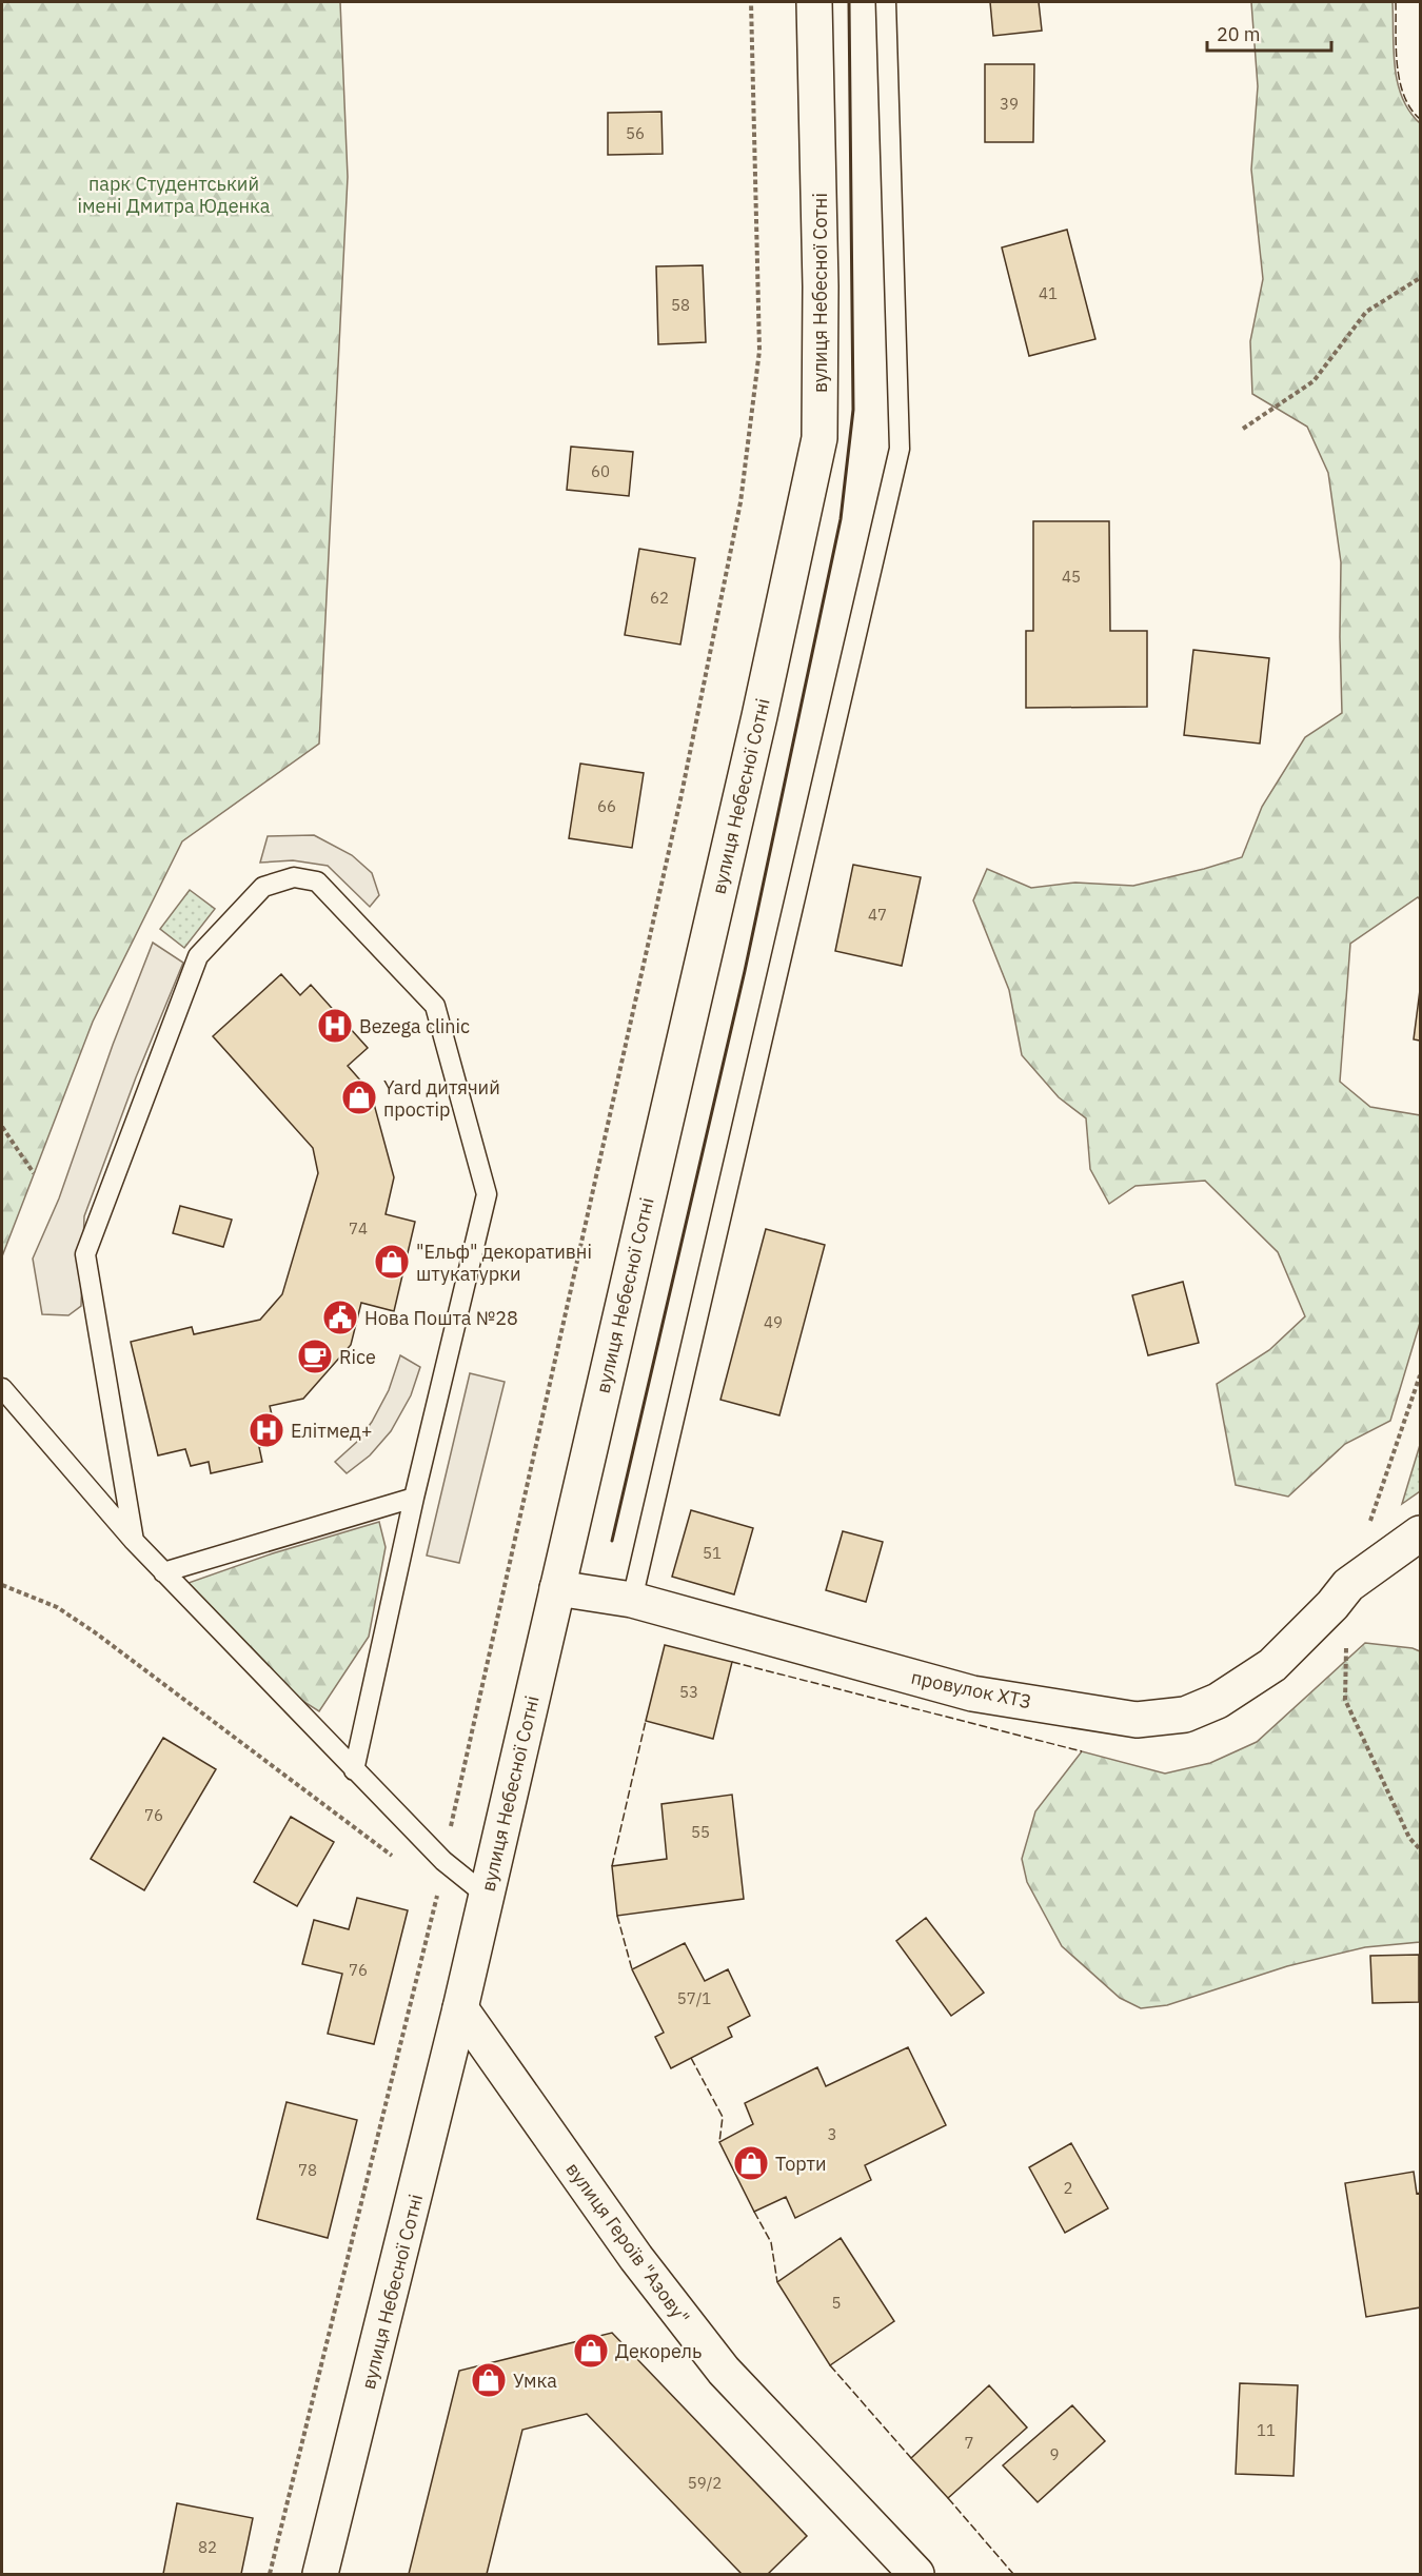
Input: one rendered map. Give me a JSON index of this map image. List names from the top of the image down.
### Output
{
  "streets": {
    "main road": ["вулиця Небесної Сотні", "провулок ХТЗ", "вулиця Героїв \"Азову\""]
  },
  "crossings": [
    ["вулиця Небесної Сотні", "провулок ХТЗ"],
    ["вулиця Небесної Сотні", "вулиця Героїв \"Азову\""]
  ],
  "parks": ["парк Студентський імені Дмитра Юденка"],
  "places": {
    "hospital": ["Bezega clinic", "Елітмед+"],
    "shop": [
      "Yard дитячий простір",
      "\"Ельф\" декоративні штукатурки",
      "Торти",
      "Декорель",
      "Умка"
    ],
    "public building": ["Нова Пошта №28"],
    "cafe": ["Rice"]
  },
  "house_numbers": [
    "39",
    "56",
    "41",
    "58",
    "60",
    "45",
    "62",
    "66",
    "47",
    "74",
    "49",
    "51",
    "53",
    "76",
    "55",
    "76",
    "57/1",
    "3",
    "78",
    "2",
    "5",
    "11",
    "7",
    "9",
    "59/2",
    "82"
  ],
  "scale_bar": "20 m"
}
